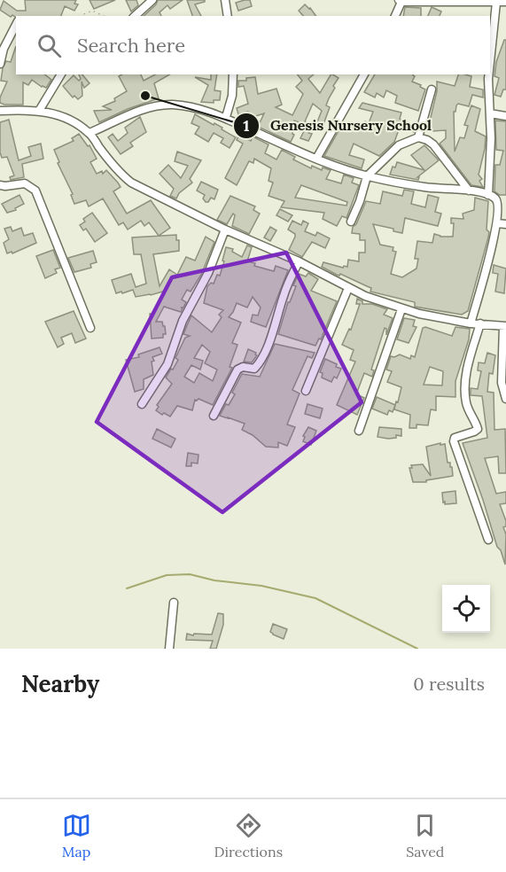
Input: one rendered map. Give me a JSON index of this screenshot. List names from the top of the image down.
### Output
{
  "places": ["Genesis Nursery School"],
  "page": {
    "search": "Search here",
    "heading": ["Nearby", "0 results"],
    "nav": ["Map", "Directions", "Saved"]
  }
}
